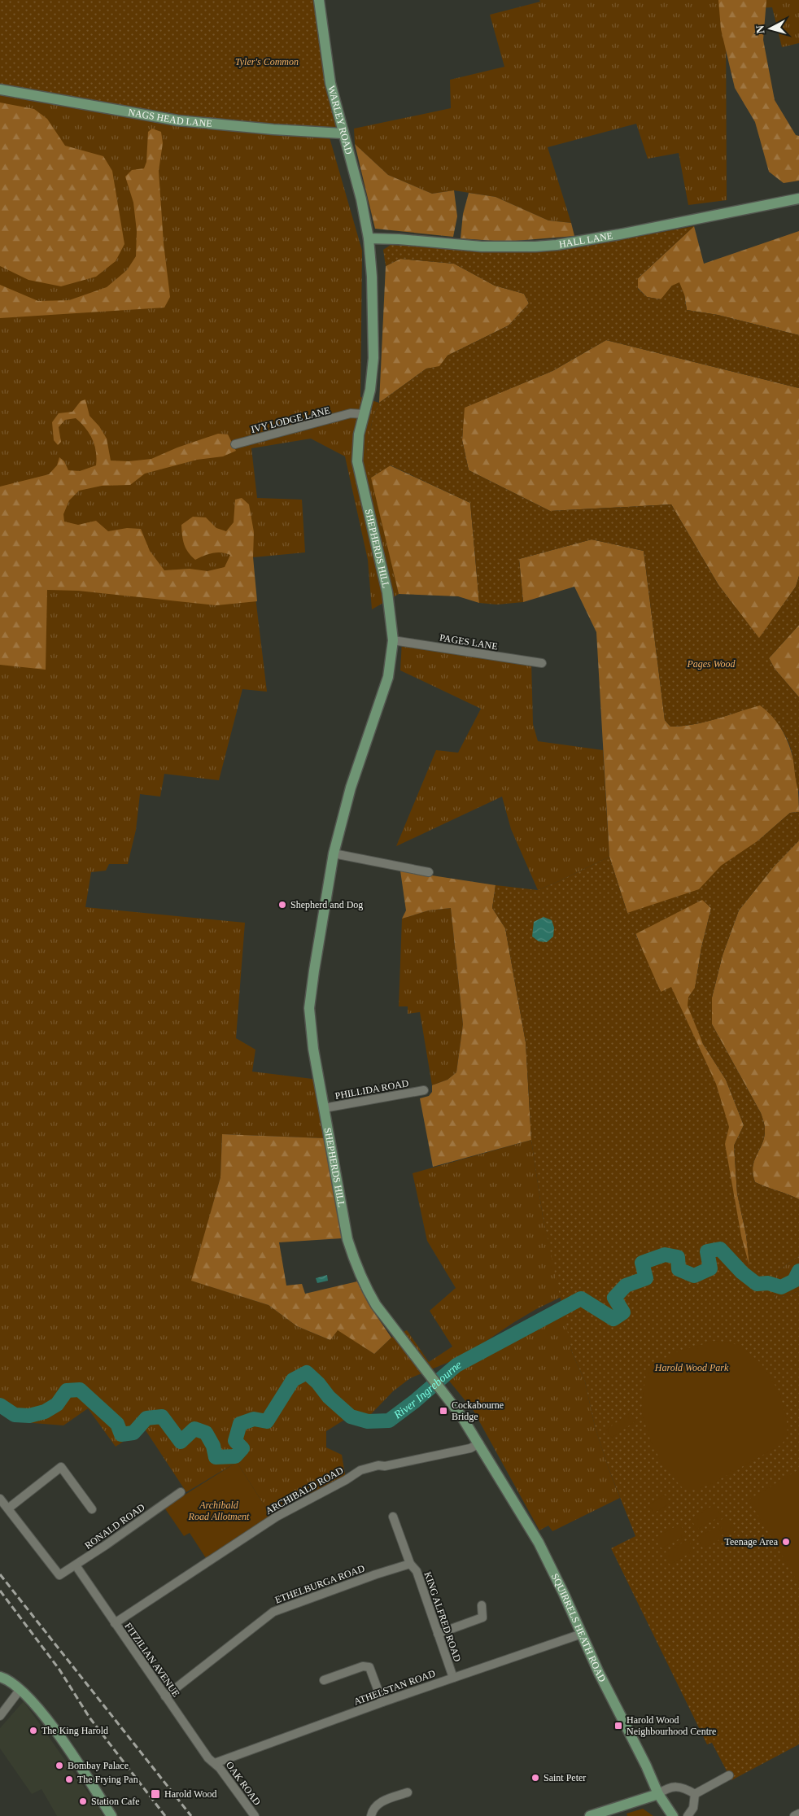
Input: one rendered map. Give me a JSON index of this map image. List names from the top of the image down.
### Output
{
  "streets": {
    "street": [
      "NAGS HEAD LANE",
      "WARLEY ROAD",
      "HALL LANE",
      "IVY LODGE LANE",
      "SHEPHERDS HILL",
      "PAGES LANE",
      "PHILLIDA ROAD",
      "ARCHIBALD ROAD",
      "RONALD ROAD",
      "ETHELBURGA ROAD",
      "KING ALFRED ROAD",
      "SQUIRRELS HEATH ROAD",
      "FITZILIAN AVENUE",
      "ATHELSTAN ROAD",
      "OAK ROAD"
    ]
  },
  "crossings": [
    ["NAGS HEAD LANE", "WARLEY ROAD"],
    ["WARLEY ROAD", "HALL LANE"],
    ["WARLEY ROAD", "SHEPHERDS HILL"],
    ["HALL LANE", "SHEPHERDS HILL"],
    ["IVY LODGE LANE", "SHEPHERDS HILL"],
    ["SHEPHERDS HILL", "PAGES LANE"],
    ["SHEPHERDS HILL", "PHILLIDA ROAD"],
    ["SHEPHERDS HILL", "ARCHIBALD ROAD"],
    ["SHEPHERDS HILL", "SQUIRRELS HEATH ROAD"],
    ["ARCHIBALD ROAD", "SQUIRRELS HEATH ROAD"],
    ["ARCHIBALD ROAD", "FITZILIAN AVENUE"],
    ["RONALD ROAD", "FITZILIAN AVENUE"],
    ["ETHELBURGA ROAD", "KING ALFRED ROAD"],
    ["ETHELBURGA ROAD", "FITZILIAN AVENUE"],
    ["KING ALFRED ROAD", "ATHELSTAN ROAD"],
    ["SQUIRRELS HEATH ROAD", "ATHELSTAN ROAD"],
    ["FITZILIAN AVENUE", "ATHELSTAN ROAD"],
    ["FITZILIAN AVENUE", "OAK ROAD"],
    ["ATHELSTAN ROAD", "OAK ROAD"]
  ],
  "water": ["River Ingrebourne"],
  "parks": [
    "Tyler's Common",
    "Pages Wood",
    "Harold Wood Park",
    "Archibald Road Allotment"
  ],
  "places": {
    "other": [
      "Shepherd and Dog",
      "Teenage Area",
      "The King Harold",
      "Bombay Palace",
      "Saint Peter",
      "The Frying Pan",
      "Station Cafe"
    ],
    "transit": ["Cockabourne Bridge", "Harold Wood Neighbourhood Centre", "Harold Wood"]
  },
  "north": "left"
}
